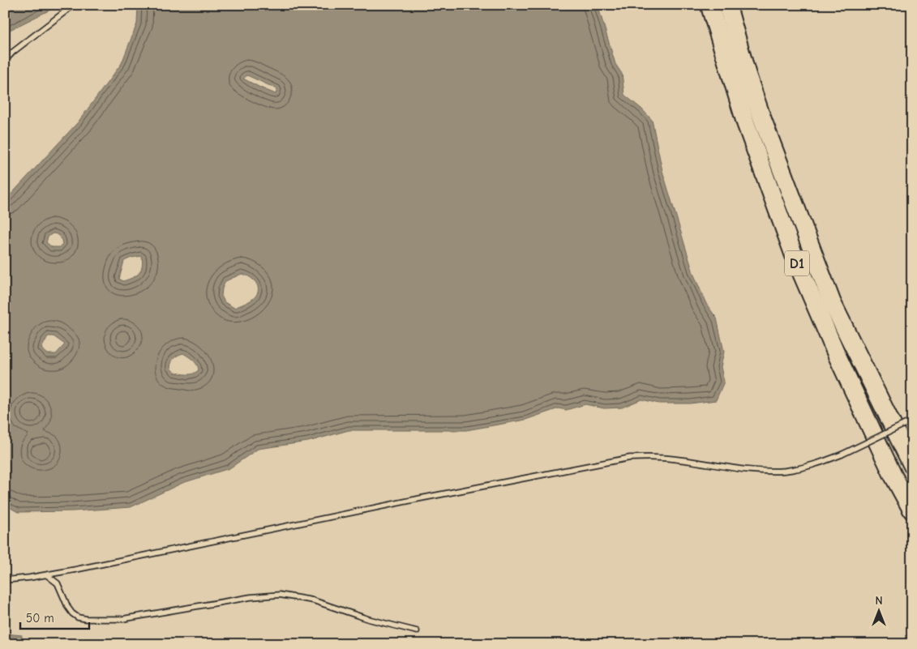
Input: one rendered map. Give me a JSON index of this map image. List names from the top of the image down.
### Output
{
  "streets": {
    "highway": ["D1"]
  },
  "scale_bar": "50 m",
  "north": "top"
}
